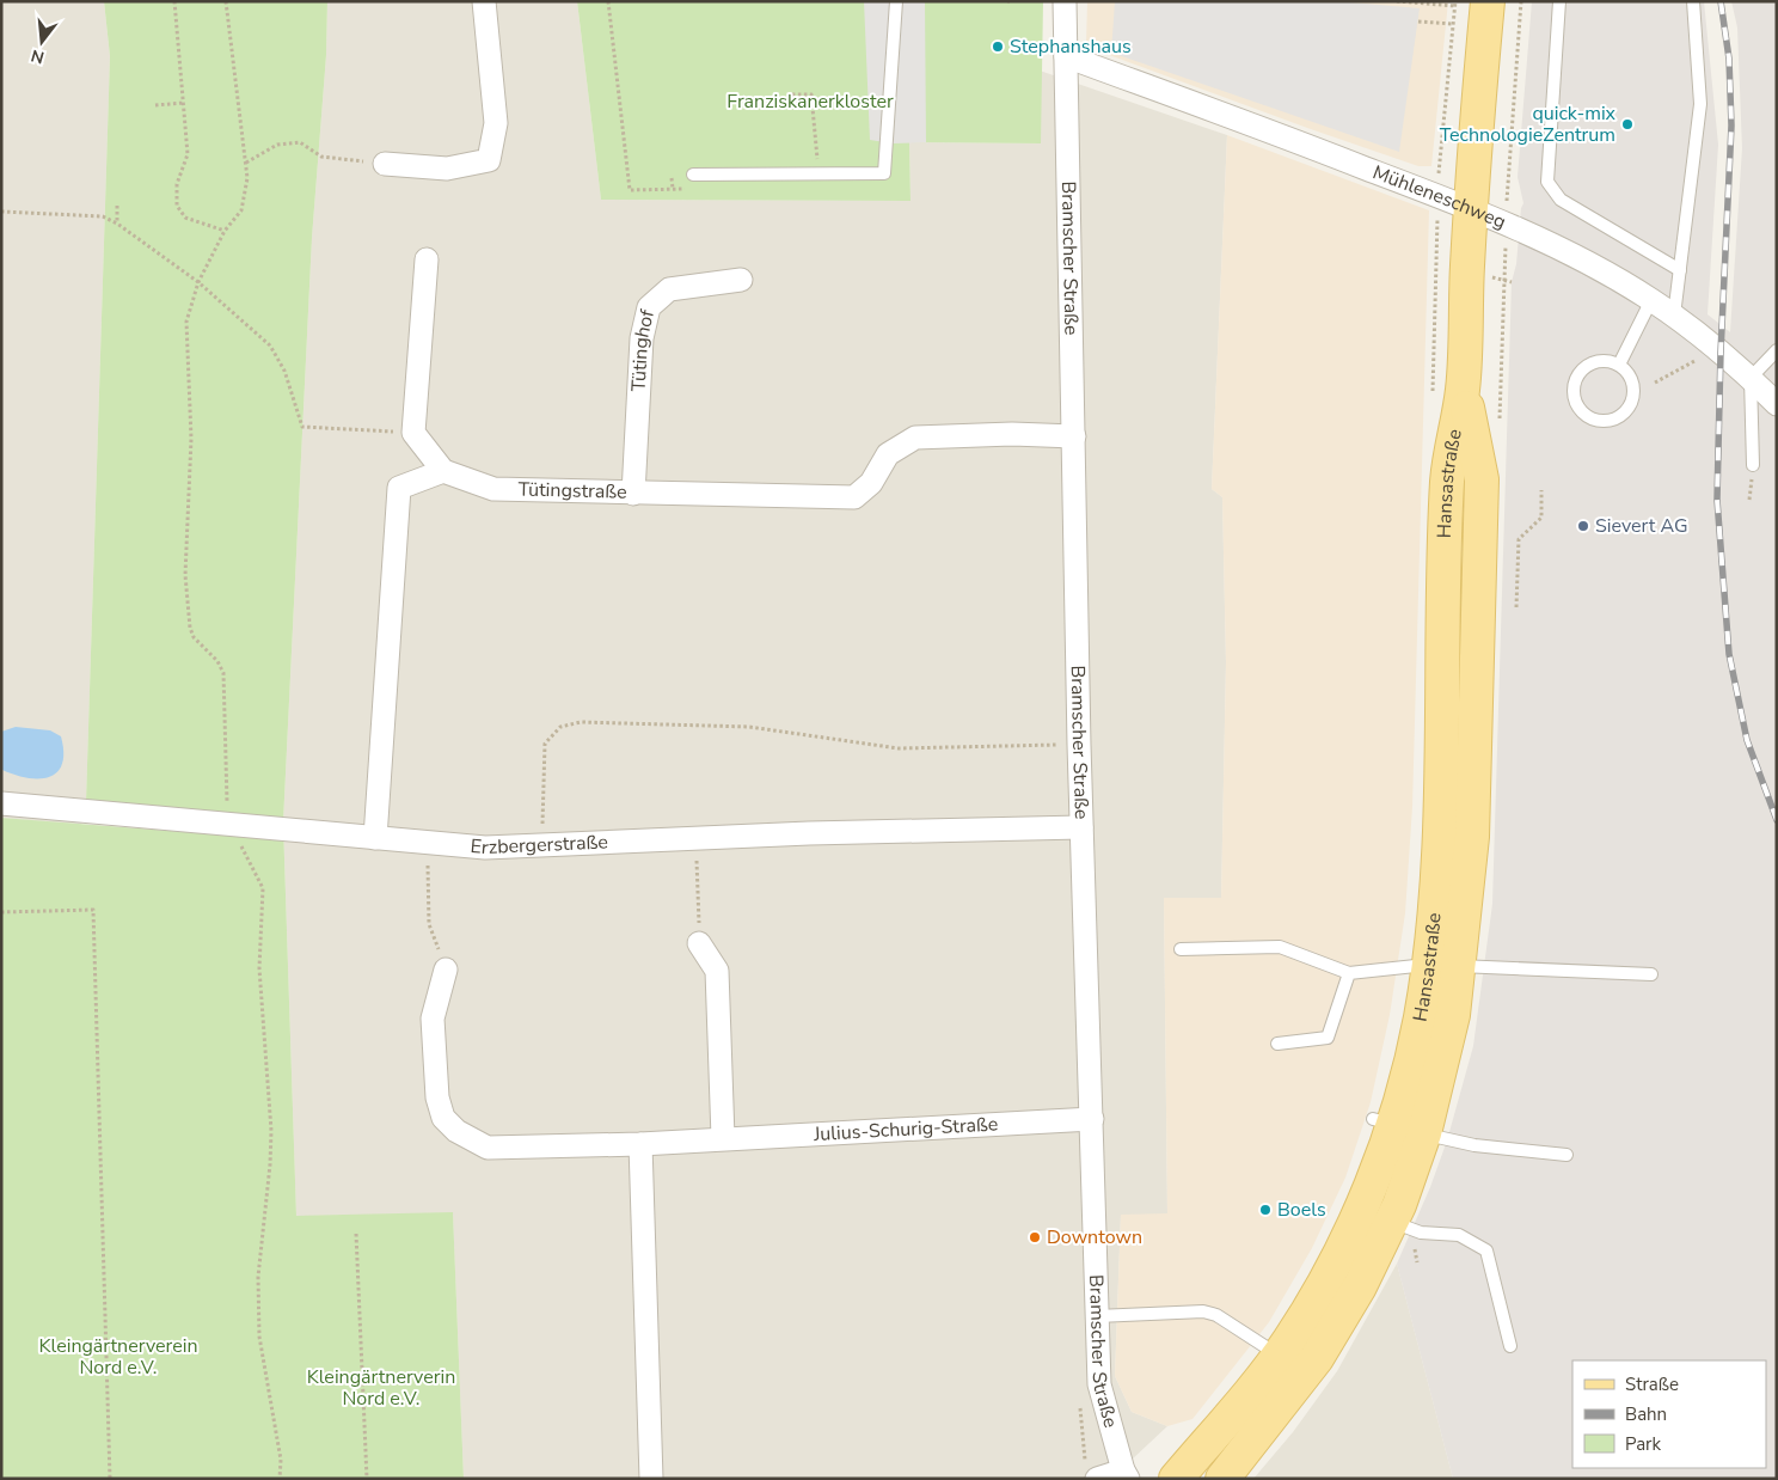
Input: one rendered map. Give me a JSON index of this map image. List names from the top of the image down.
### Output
{
  "streets": {
    "main road": ["Hansastraße"],
    "street": [
      "Mühleneschweg",
      "Bramscher Straße",
      "Tütinghof",
      "Tütingstraße",
      "Erzbergerstraße",
      "Julius-Schurig-Straße"
    ]
  },
  "crossings": [
    ["Mühleneschweg", "Bramscher Straße"],
    ["Mühleneschweg", "Hansastraße"],
    ["Bramscher Straße", "Tütingstraße"],
    ["Bramscher Straße", "Erzbergerstraße"],
    ["Bramscher Straße", "Julius-Schurig-Straße"],
    ["Tütinghof", "Tütingstraße"]
  ],
  "parks": ["Franziskanerkloster", "Kleingärtnerverein Nord e.V.", "Kleingärtnerverin Nord e.V."],
  "places": [
    "Stephanshaus",
    "quick-mix TechnologieZentrum",
    "Sievert AG",
    "Boels",
    "Downtown"
  ],
  "legend": ["Straße", "Bahn", "Park"],
  "north": "bottom"
}
